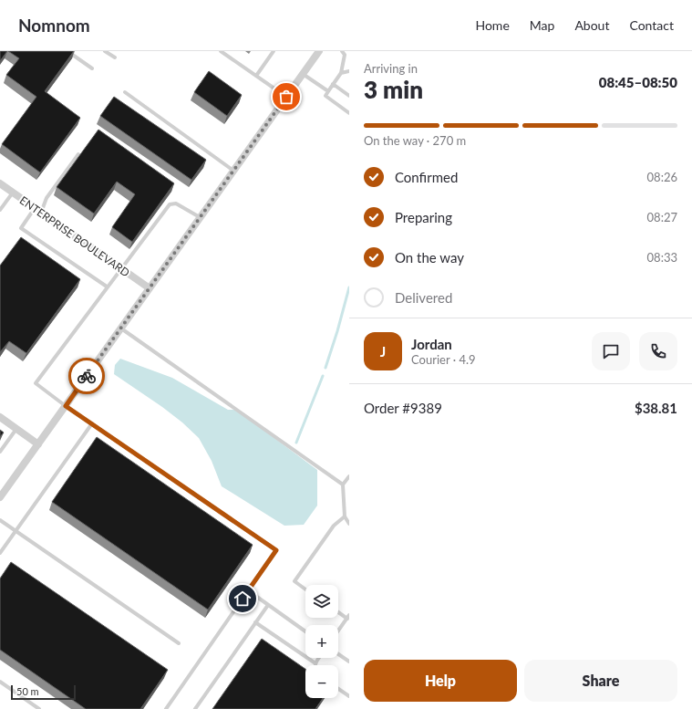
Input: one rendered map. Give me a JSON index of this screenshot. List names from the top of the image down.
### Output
{
  "streets": {
    "street": ["ENTERPRISE BOULEVARD"]
  },
  "scale_bar": "50 m",
  "page": {
    "header": "Nomnom",
    "nav": [
      "Home",
      "Map",
      "About",
      "Contact"
    ],
    "heading": ["3 min", "Arriving in", "08:45–08:50"],
    "panel": [
      "Jordan",
      "Courier · 4.9",
      "Order #9389",
      "$38.81"
    ],
    "bar": "On the way · 270 m",
    "list": [
      ["Confirmed", "08:26"],
      ["Preparing", "08:27"],
      ["On the way", "08:33"],
      "Delivered"
    ],
    "round": "J",
    "map_buttons": ["+", "−"],
    "buttons": ["Help", "Share"],
    "scale": "50 m"
  }
}
